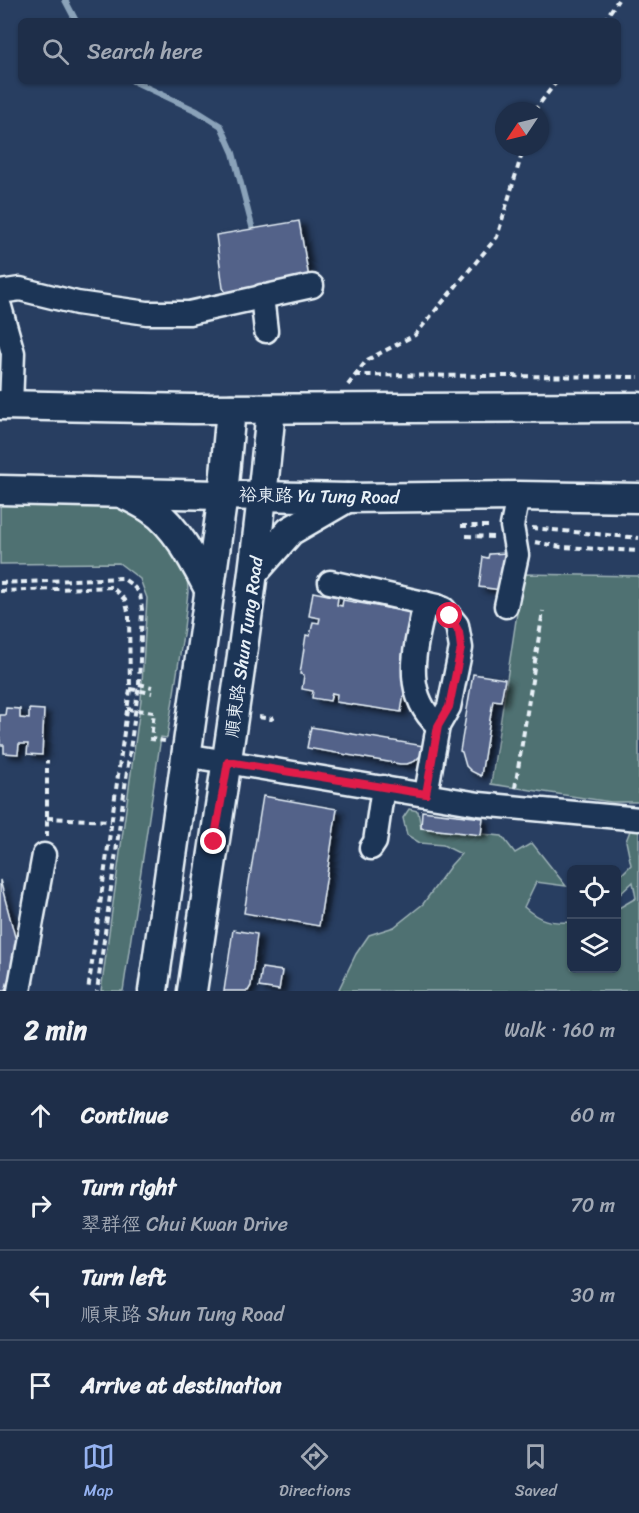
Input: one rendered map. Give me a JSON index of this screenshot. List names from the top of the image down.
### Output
{
  "streets": {
    "main road": ["裕東路 Yu Tung Road", "順東路 Shun Tung Road"]
  },
  "crossings": [
    ["裕東路 Yu Tung Road", "順東路 Shun Tung Road"]
  ],
  "north": "bottom left",
  "page": {
    "search": "Search here",
    "heading": ["2 min", "Walk · 160 m"],
    "list": [
      ["Continue", "60 m"],
      ["Turn right", "翠群徑 Chui Kwan Drive", "70 m"],
      ["Turn left", "順東路 Shun Tung Road", "30 m"],
      "Arrive at destination"
    ],
    "nav": ["Map", "Directions", "Saved"]
  }
}
